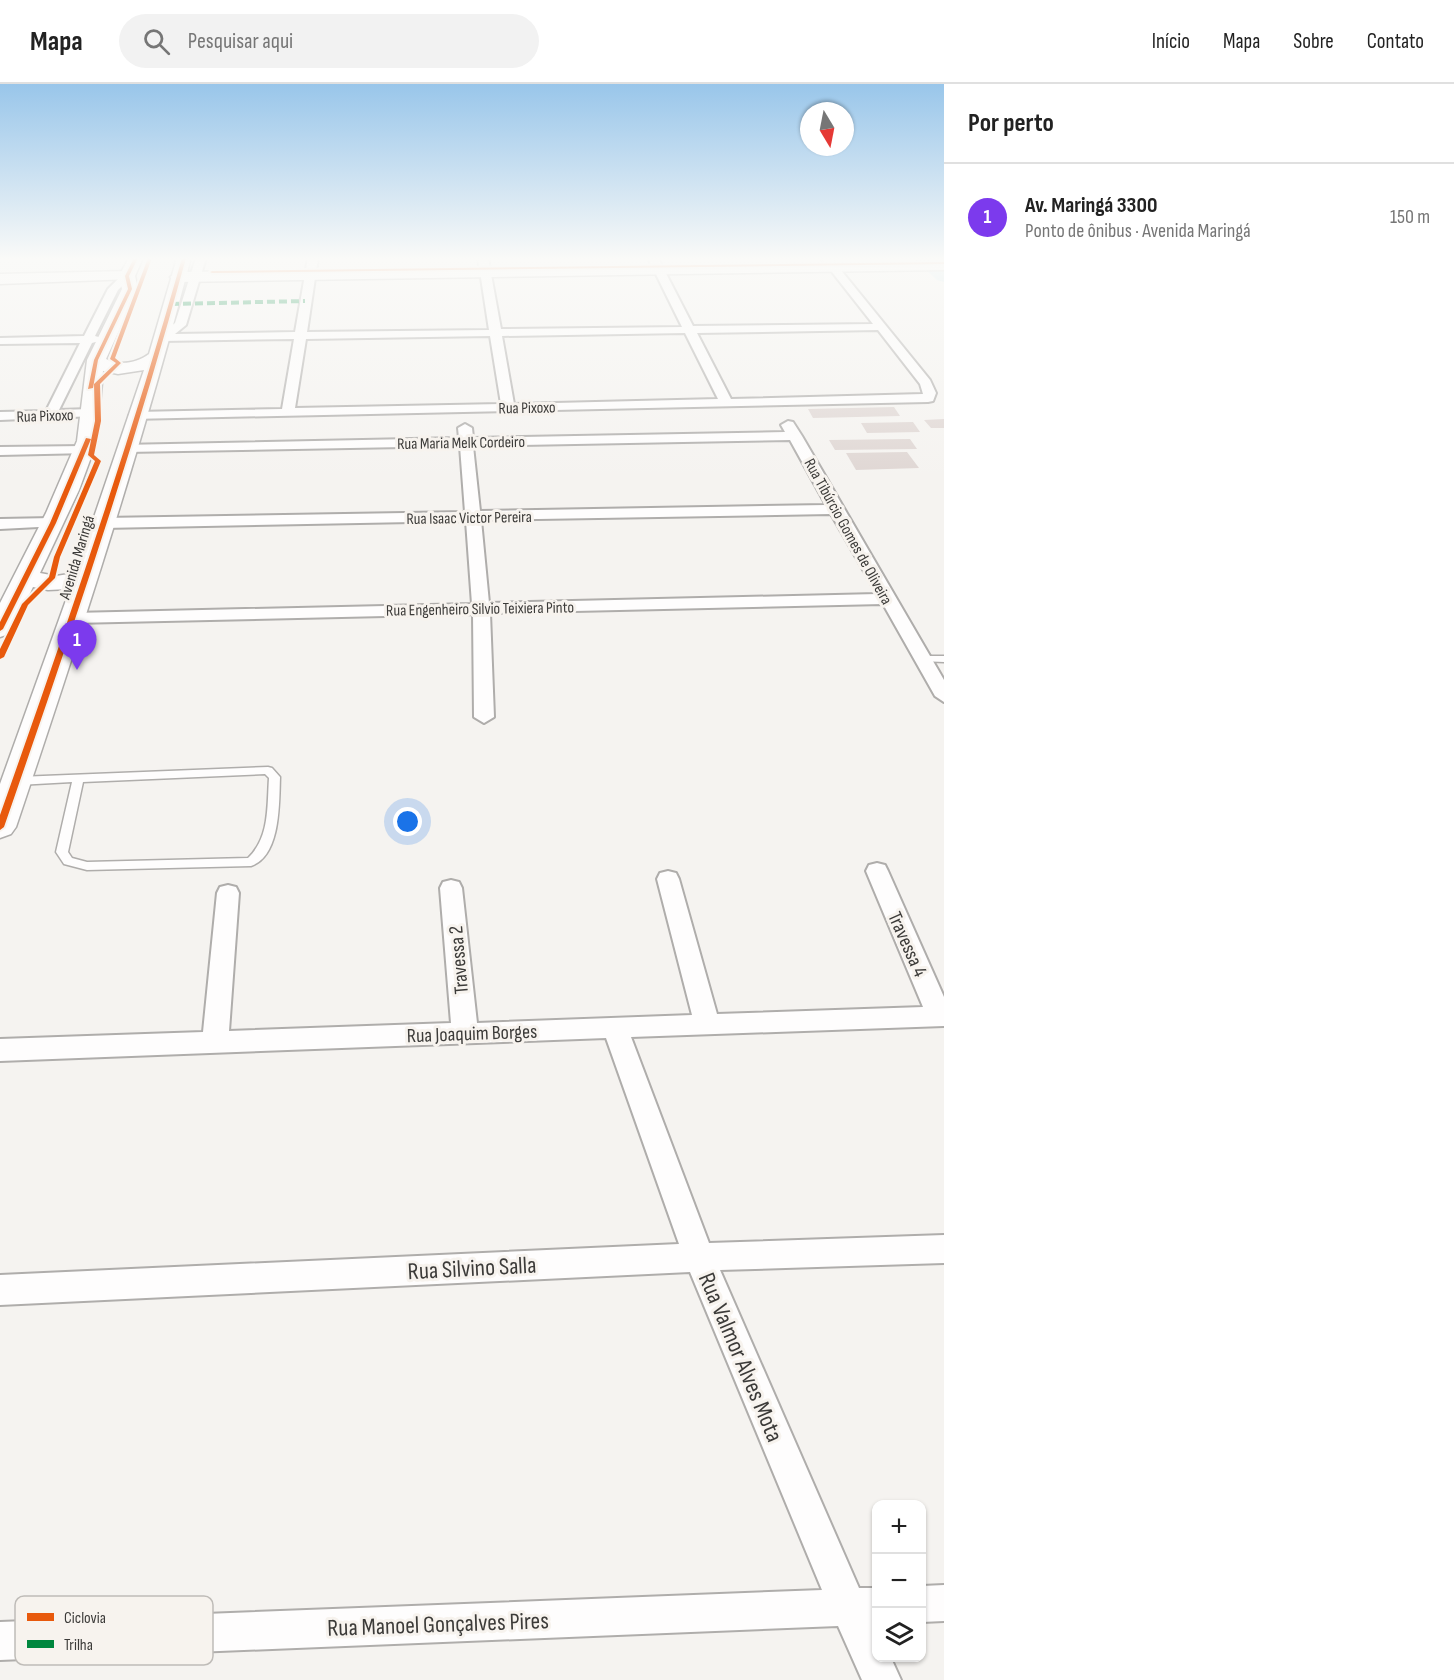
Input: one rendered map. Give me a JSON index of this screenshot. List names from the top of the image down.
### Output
{
  "streets": {
    "main road": ["Avenida Maringá"],
    "street": [
      "Rua Pixoxo",
      "Rua Maria Melk Cordeiro",
      "Rua Isaac Victor Pereira",
      "Rua Tibúrcio Gomes de Oliveira",
      "Rua Engenheiro Silvio Teixiera Pinto",
      "Travessa 4",
      "Travessa 2",
      "Rua Joaquim Borges",
      "Rua Silvino Salla",
      "Rua Valmor Alves Mota",
      "Rua Manoel Gonçalves Pires"
    ]
  },
  "crossings": [
    ["Rua Pixoxo", "Rua Tibúrcio Gomes de Oliveira"],
    ["Rua Pixoxo", "Avenida Maringá"],
    ["Rua Maria Melk Cordeiro", "Rua Tibúrcio Gomes de Oliveira"],
    ["Rua Maria Melk Cordeiro", "Avenida Maringá"],
    ["Rua Isaac Victor Pereira", "Rua Tibúrcio Gomes de Oliveira"],
    ["Rua Isaac Victor Pereira", "Avenida Maringá"],
    ["Rua Tibúrcio Gomes de Oliveira", "Rua Engenheiro Silvio Teixiera Pinto"],
    ["Avenida Maringá", "Rua Engenheiro Silvio Teixiera Pinto"],
    ["Travessa 4", "Rua Joaquim Borges"],
    ["Travessa 2", "Rua Joaquim Borges"],
    ["Rua Joaquim Borges", "Rua Valmor Alves Mota"],
    ["Rua Silvino Salla", "Rua Valmor Alves Mota"],
    ["Rua Valmor Alves Mota", "Rua Manoel Gonçalves Pires"]
  ],
  "legend": ["Ciclovia", "Trilha"],
  "north": "bottom",
  "page": {
    "header": "Mapa",
    "search": "Pesquisar aqui",
    "nav": [
      "Início",
      "Mapa",
      "Sobre",
      "Contato"
    ],
    "heading": "Por perto",
    "list": [
      {
        "mark": "1",
        "name": "Av. Maringá 3300",
        "note": "Ponto de ônibus · Avenida Maringá",
        "value": "150 m"
      }
    ],
    "pins": "1",
    "map_buttons": ["+", "−"]
  }
}
